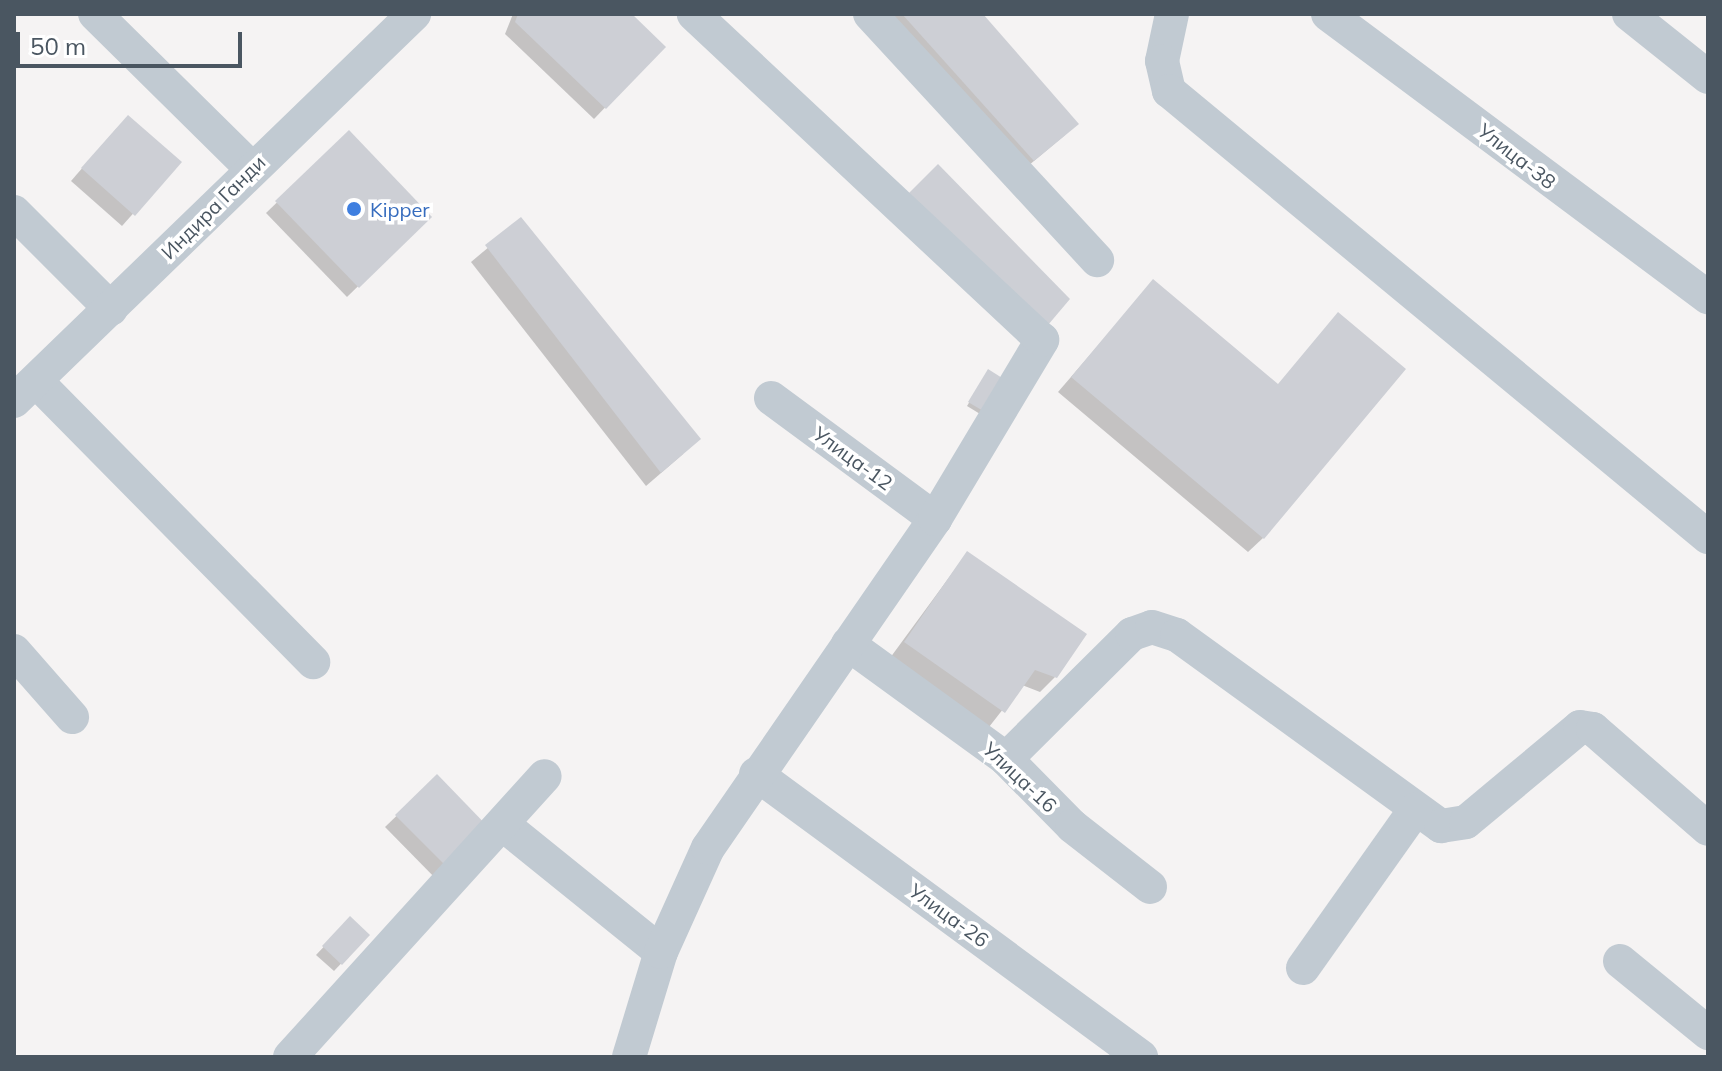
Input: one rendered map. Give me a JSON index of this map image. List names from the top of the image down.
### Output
{
  "streets": {
    "street": [
      "Улица-38",
      "Индира Ганди",
      "Улица-12",
      "Улица-16",
      "Улица-26"
    ]
  },
  "places": ["Kipper"],
  "scale_bar": "50 m"
}
